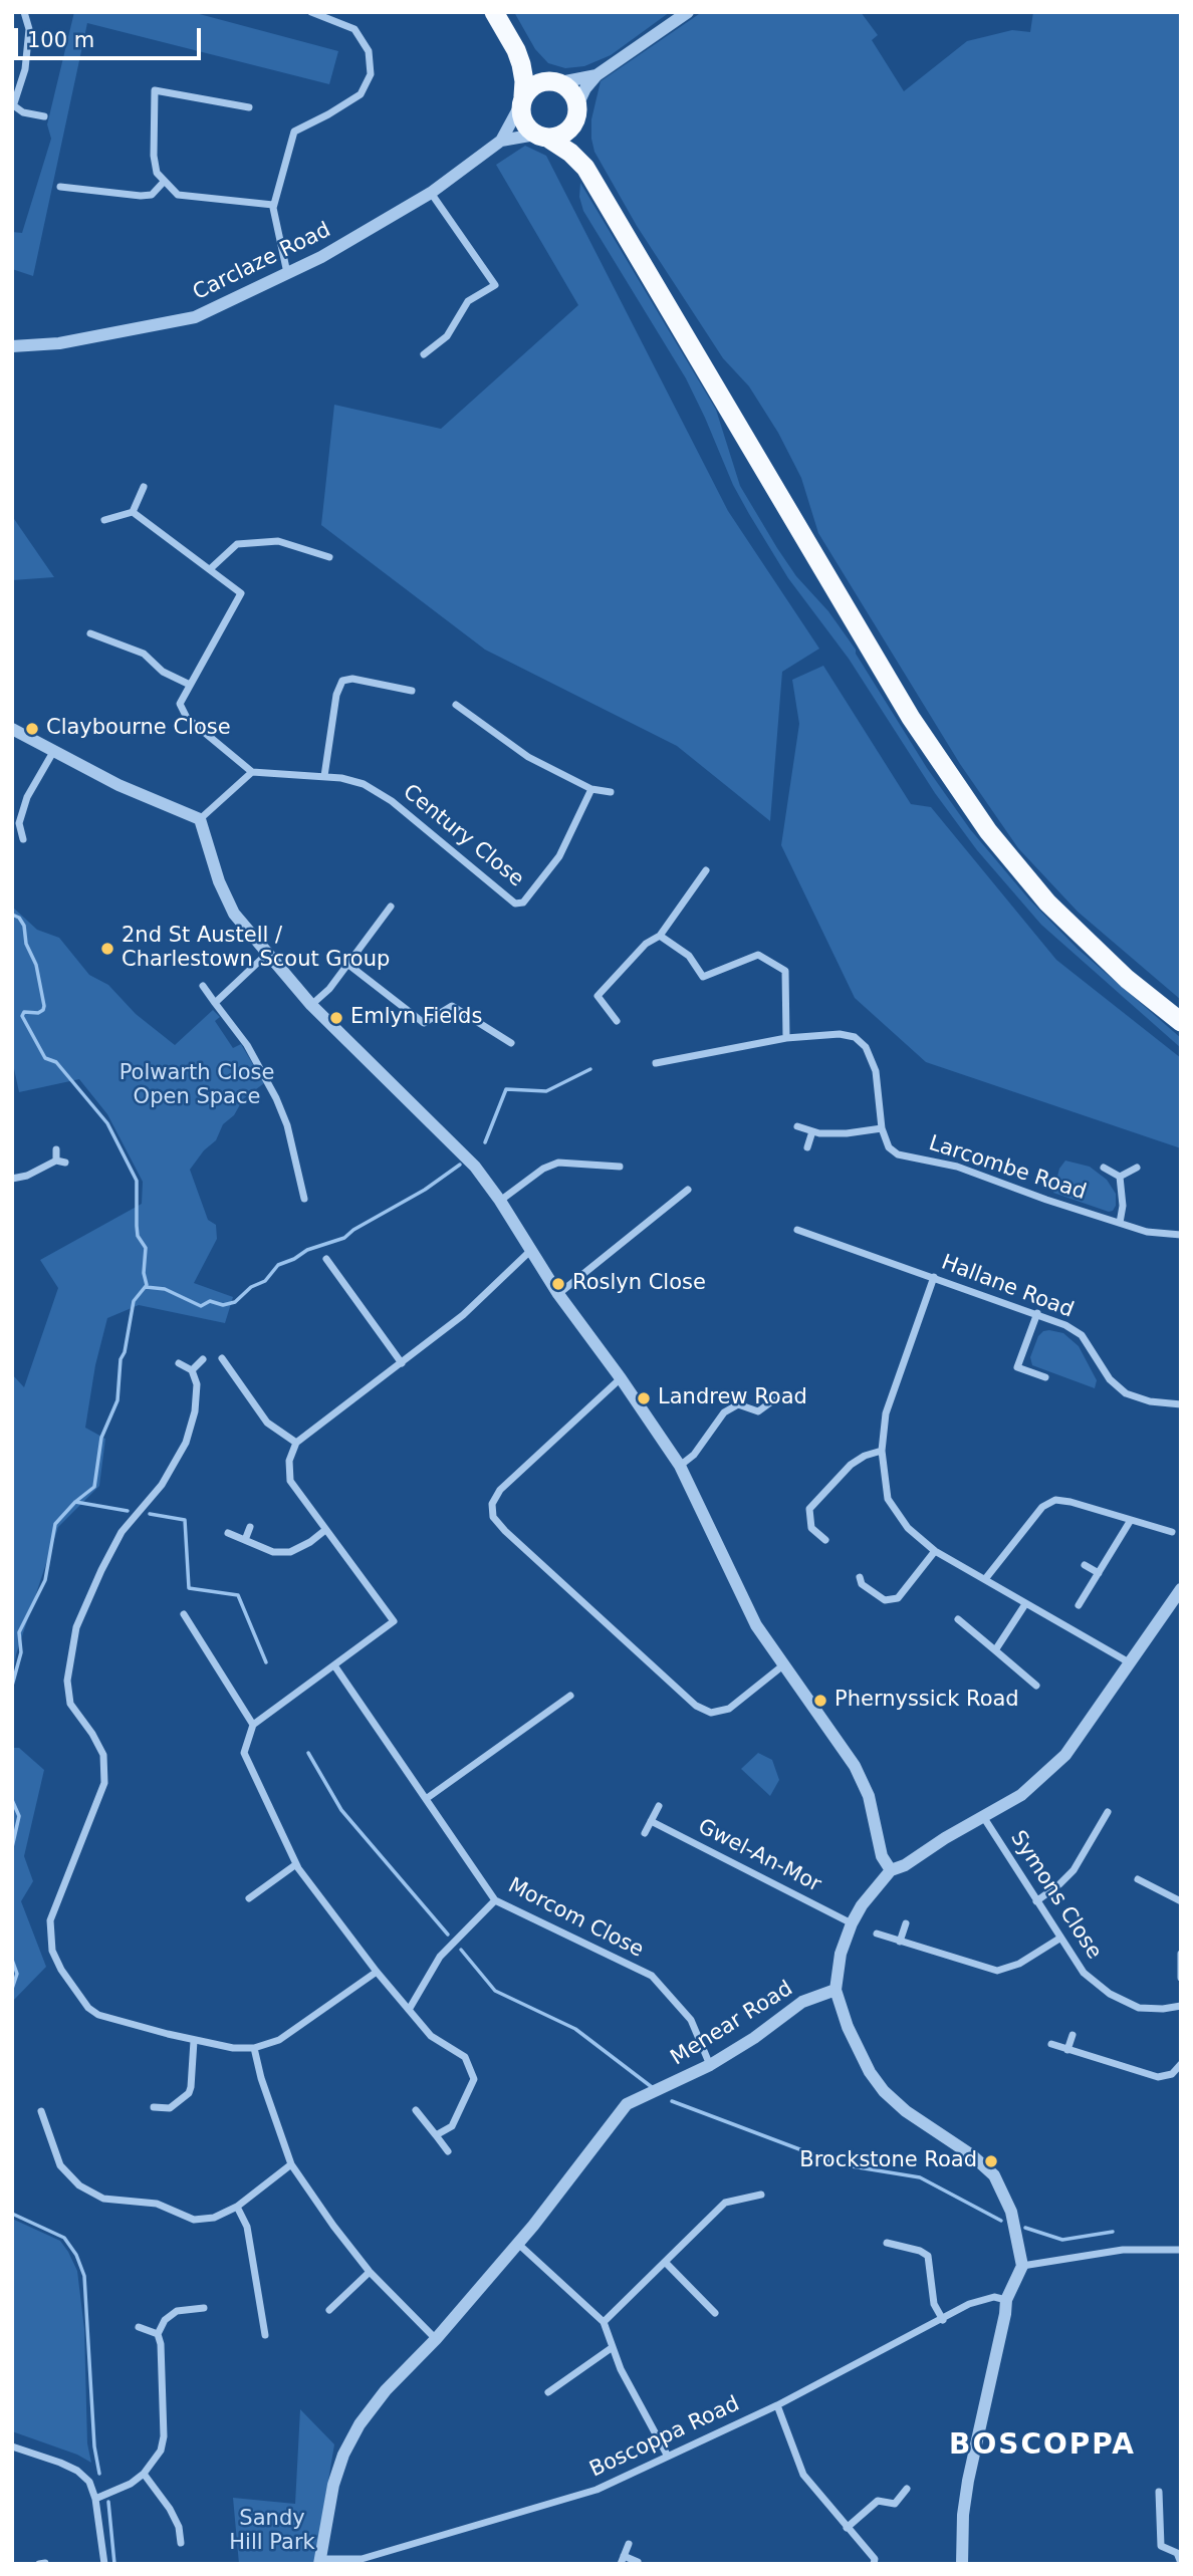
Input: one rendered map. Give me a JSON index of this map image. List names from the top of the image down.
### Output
{
  "streets": {
    "street": [
      "Carclaze Road",
      "Century Close",
      "Larcombe Road",
      "Hallane Road",
      "Gwel-An-Mor",
      "Symons Close",
      "Morcom Close",
      "Menear Road",
      "Boscoppa Road"
    ]
  },
  "crossings": [
    ["Morcom Close", "Menear Road"],
    ["Menear Road", "Boscoppa Road"]
  ],
  "districts": ["BOSCOPPA"],
  "parks": ["Polwarth Close Open Space", "Sandy Hill Park"],
  "places": [
    "Claybourne Close",
    "2nd St Austell / Charlestown Scout Group",
    "Emlyn Fields",
    "Roslyn Close",
    "Landrew Road",
    "Phernyssick Road",
    "Brockstone Road"
  ],
  "scale_bar": "100 m"
}
